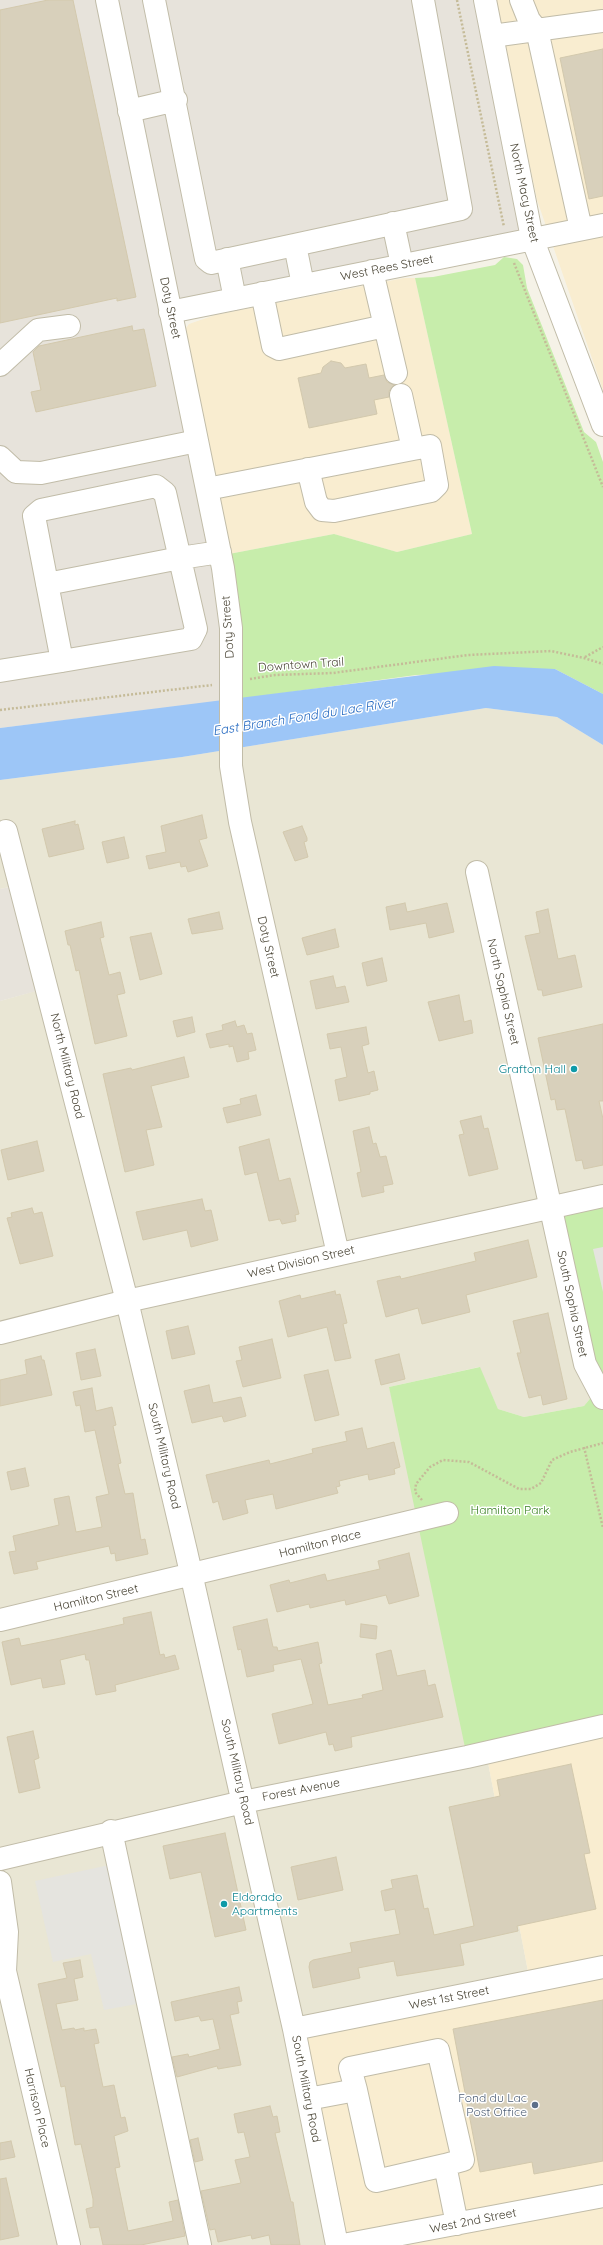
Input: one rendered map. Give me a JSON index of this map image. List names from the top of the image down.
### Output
{
  "streets": {
    "street": [
      "North Macy Street",
      "West Rees Street",
      "Doty Street",
      "North Sophia Street",
      "North Military Road",
      "West Division Street",
      "South Sophia Street",
      "South Military Road",
      "Hamilton Place",
      "Hamilton Street",
      "Forest Avenue",
      "West 1st Street",
      "Harrison Place",
      "West 2nd Street"
    ],
    "path": ["Downtown Trail"]
  },
  "crossings": [
    ["North Macy Street", "West Rees Street"],
    ["West Rees Street", "Doty Street"],
    ["Doty Street", "Downtown Trail"],
    ["Doty Street", "West Division Street"],
    ["North Sophia Street", "West Division Street"],
    ["North Sophia Street", "South Sophia Street"],
    ["North Military Road", "West Division Street"],
    ["North Military Road", "South Military Road"],
    ["West Division Street", "South Sophia Street"],
    ["West Division Street", "South Military Road"],
    ["South Military Road", "Hamilton Place"],
    ["South Military Road", "Hamilton Street"],
    ["South Military Road", "Forest Avenue"],
    ["South Military Road", "West 1st Street"],
    ["Hamilton Place", "Hamilton Street"]
  ],
  "water": ["East Branch Fond du Lac River"],
  "parks": ["Hamilton Park"],
  "places": ["Grafton Hall", "Eldorado Apartments", "Fond du Lac Post Office"]
}
